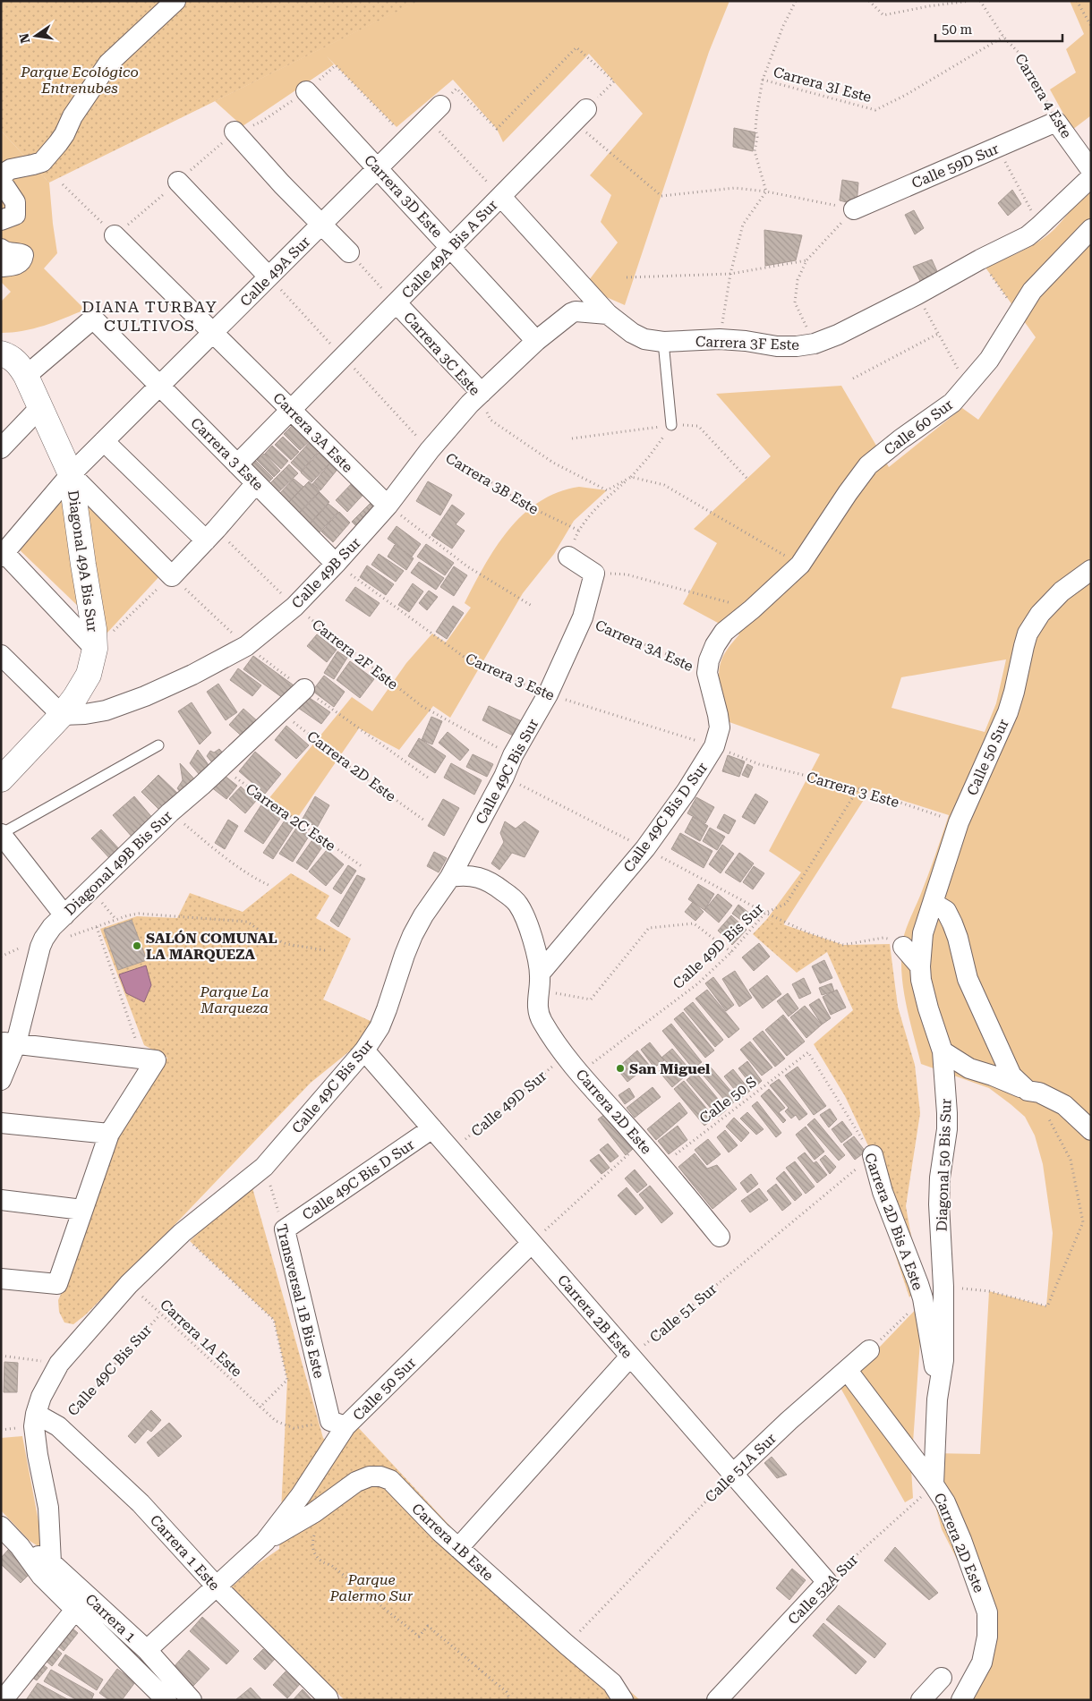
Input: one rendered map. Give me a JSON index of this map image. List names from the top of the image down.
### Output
{
  "streets": {
    "street": [
      "Carrera 4 Este",
      "Calle 59D Sur",
      "Carrera 3D Este",
      "Calle 49A Bis A Sur",
      "Calle 49A Sur",
      "Carrera 3F Este",
      "Carrera 3C Este",
      "Calle 60 Sur",
      "Carrera 3A Este",
      "Carrera 3 Este",
      "Diagonal 49A Bis Sur",
      "Calle 49B Sur",
      "Calle 50 Sur",
      "Carrera 2D Este",
      "Calle 49C Bis Sur",
      "Calle 49C Bis D Sur",
      "Diagonal 49B Bis Sur",
      "Diagonal 50 Bis Sur",
      "Carrera 2D Bis A Este",
      "Transversal 1B Bis Este",
      "Carrera 2B Este",
      "Calle 51A Sur",
      "Carrera 1B Este",
      "Carrera 1 Este",
      "Calle 52A Sur",
      "Carrera 1"
    ],
    "path": [
      "Carrera 3I Este",
      "Carrera 3B Este",
      "Carrera 2F Este",
      "Carrera 2C Este",
      "Calle 49D Bis Sur",
      "Calle 50 S",
      "Calle 49D Sur",
      "Calle 51 Sur",
      "Carrera 1A Este"
    ]
  },
  "crossings": [
    ["Carrera 3I Este", "Carrera 4 Este"],
    ["Carrera 4 Este", "Calle 59D Sur"],
    ["Carrera 3D Este", "Calle 49A Bis A Sur"],
    ["Carrera 3D Este", "Calle 49A Sur"],
    ["Carrera 3D Este", "Calle 49B Sur"],
    ["Calle 49A Bis A Sur", "Carrera 3F Este"],
    ["Calle 49A Bis A Sur", "Carrera 3C Este"],
    ["Calle 49A Bis A Sur", "Carrera 3A Este"],
    ["Calle 49A Bis A Sur", "Carrera 3 Este"],
    ["Calle 49A Sur", "Carrera 3A Este"],
    ["Calle 49A Sur", "Carrera 3 Este"],
    ["Calle 49A Sur", "Diagonal 49A Bis Sur"],
    ["Carrera 3F Este", "Calle 49B Sur"],
    ["Carrera 3C Este", "Calle 49B Sur"],
    ["Calle 60 Sur", "Calle 49C Bis D Sur"],
    ["Carrera 3A Este", "Calle 49B Sur"],
    ["Carrera 3A Este", "Calle 49C Bis Sur"],
    ["Carrera 3A Este", "Calle 49C Bis D Sur"],
    ["Carrera 3 Este", "Calle 49B Sur"],
    ["Carrera 3 Este", "Calle 50 Sur"],
    ["Carrera 3 Este", "Calle 49C Bis Sur"],
    ["Carrera 3 Este", "Calle 49C Bis D Sur"],
    ["Carrera 3 Este", "Calle 49D Bis Sur"],
    ["Carrera 3B Este", "Calle 49B Sur"],
    ["Diagonal 49A Bis Sur", "Calle 49B Sur"],
    ["Calle 49B Sur", "Carrera 2F Este"],
    ["Carrera 2F Este", "Calle 49C Bis Sur"],
    ["Calle 50 Sur", "Diagonal 50 Bis Sur"],
    ["Calle 50 Sur", "Transversal 1B Bis Este"],
    ["Calle 50 Sur", "Carrera 2B Este"],
    ["Calle 50 Sur", "Carrera 1A Este"],
    ["Calle 50 Sur", "Carrera 1B Este"],
    ["Calle 50 Sur", "Carrera 1 Este"],
    ["Calle 50 Sur", "Carrera 1"],
    ["Carrera 2D Este", "Calle 49C Bis Sur"],
    ["Carrera 2D Este", "Calle 49C Bis D Sur"],
    ["Carrera 2D Este", "Diagonal 49B Bis Sur"],
    ["Carrera 2D Este", "Calle 49D Bis Sur"],
    ["Carrera 2D Este", "Calle 50 S"],
    ["Carrera 2D Este", "Calle 49D Sur"],
    ["Carrera 2D Este", "Calle 51A Sur"],
    ["Carrera 2D Este", "Calle 52A Sur"],
    ["Calle 49C Bis Sur", "Transversal 1B Bis Este"],
    ["Calle 49C Bis Sur", "Carrera 2B Este"],
    ["Calle 49C Bis Sur", "Carrera 1A Este"],
    ["Calle 49C Bis Sur", "Carrera 1 Este"],
    ["Calle 49C Bis Sur", "Carrera 1"],
    ["Carrera 2C Este", "Diagonal 49B Bis Sur"],
    ["Calle 49C Bis D Sur", "Transversal 1B Bis Este"],
    ["Calle 49C Bis D Sur", "Carrera 2B Este"],
    ["Calle 50 S", "Carrera 2D Bis A Este"],
    ["Calle 49D Sur", "Carrera 2B Este"],
    ["Diagonal 50 Bis Sur", "Carrera 2D Bis A Este"],
    ["Carrera 2D Bis A Este", "Calle 51 Sur"],
    ["Transversal 1B Bis Este", "Carrera 1A Este"],
    ["Calle 51 Sur", "Carrera 2B Este"],
    ["Carrera 2B Este", "Calle 51A Sur"],
    ["Carrera 2B Este", "Calle 52A Sur"],
    ["Calle 51A Sur", "Carrera 1B Este"]
  ],
  "districts": ["DIANA TURBAY CULTIVOS"],
  "parks": ["Parque Ecológico Entrenubes", "Parque La Marqueza", "Parque Palermo Sur"],
  "places": ["SALÓN COMUNAL LA MARQUEZA", "San Miguel"],
  "scale_bar": "50 m",
  "north": "left"
}
